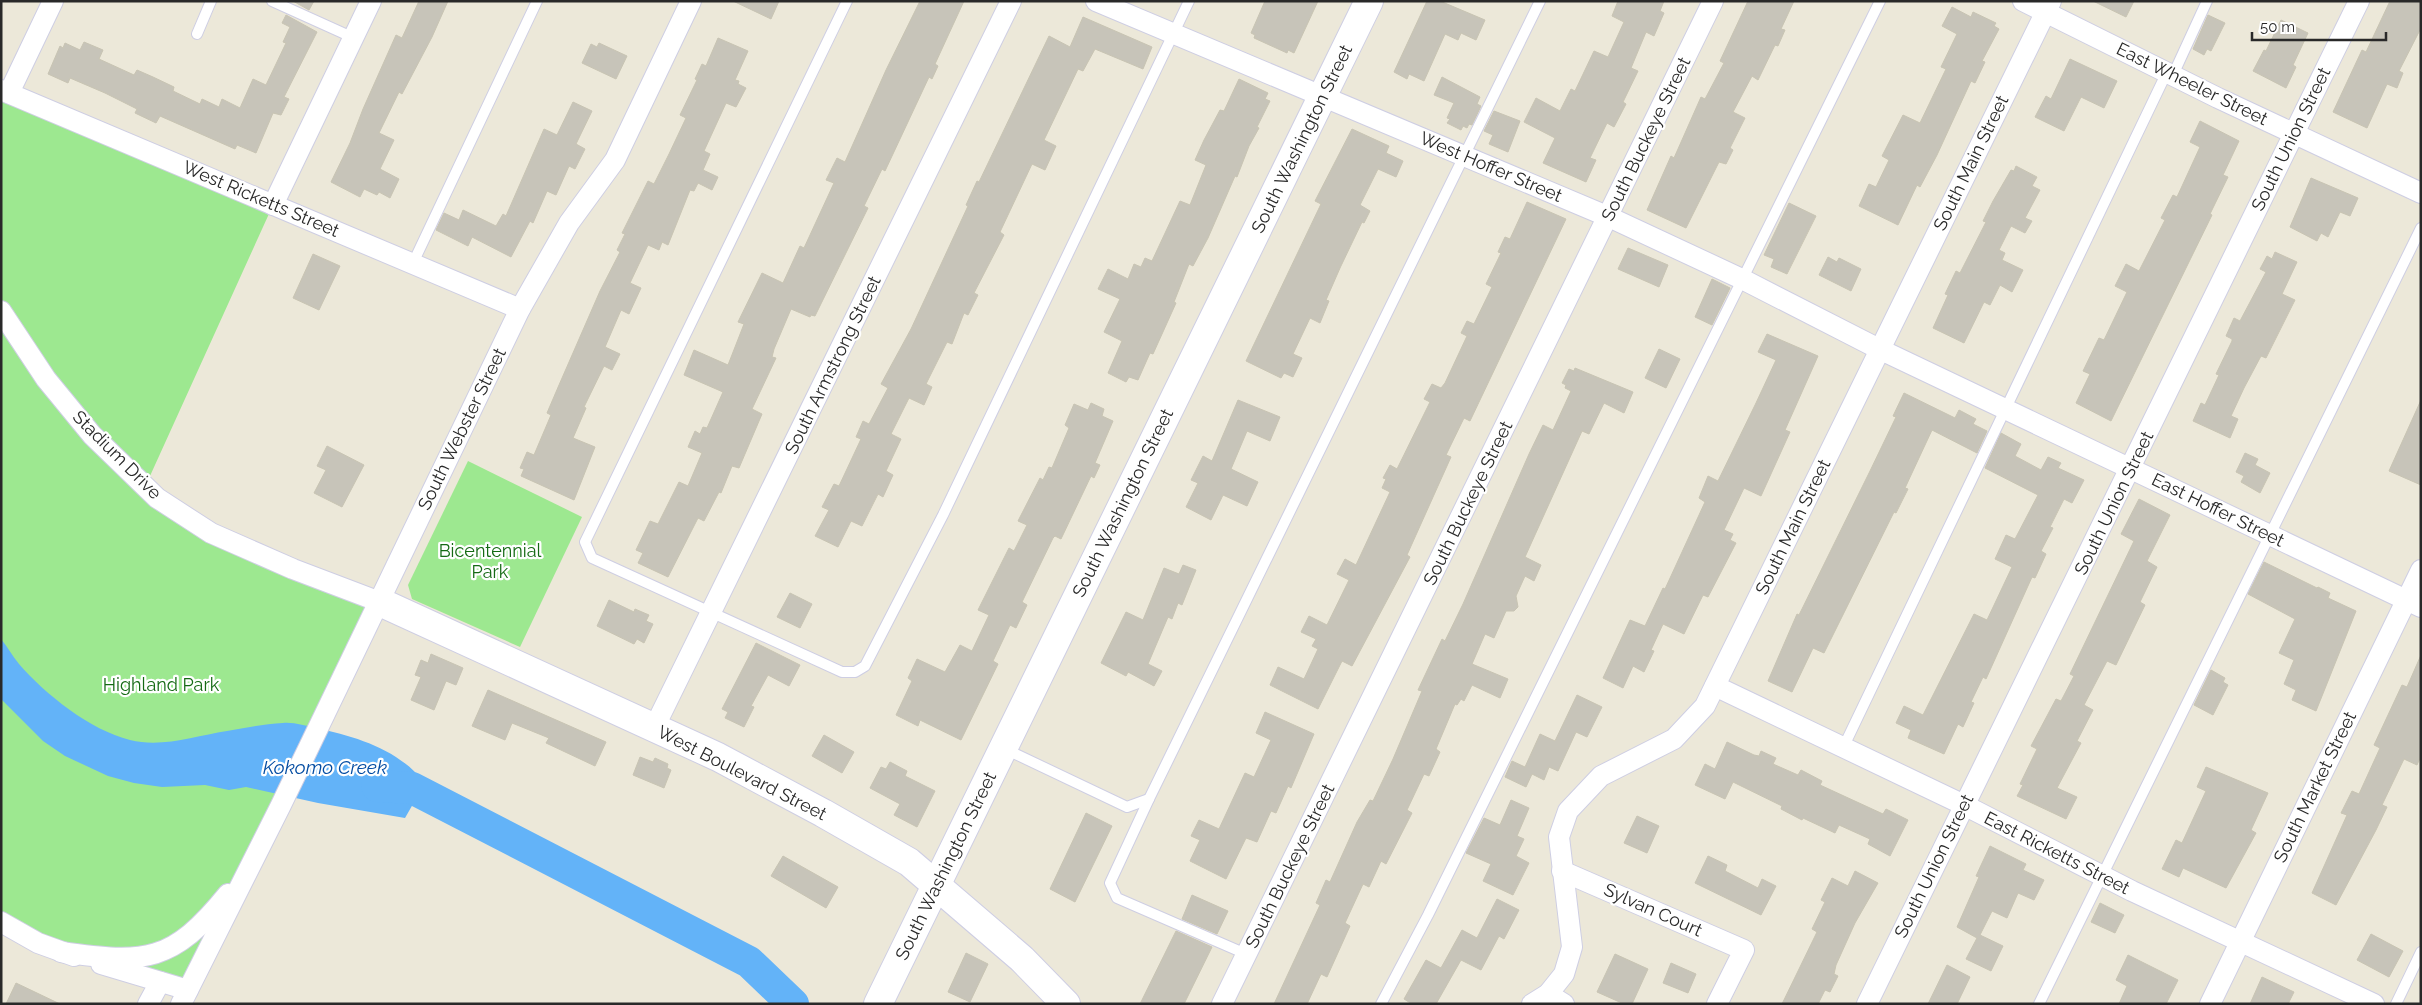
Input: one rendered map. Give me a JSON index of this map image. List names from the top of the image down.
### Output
{
  "streets": {
    "main road": ["South Washington Street", "West Boulevard Street"],
    "street": [
      "East Wheeler Street",
      "South Buckeye Street",
      "South Union Street",
      "South Main Street",
      "West Hoffer Street",
      "West Ricketts Street",
      "South Armstrong Street",
      "South Webster Street",
      "Stadium Drive",
      "East Hoffer Street",
      "South Market Street",
      "East Ricketts Street",
      "Sylvan Court"
    ]
  },
  "crossings": [
    ["East Wheeler Street", "South Union Street"],
    ["East Wheeler Street", "South Main Street"],
    ["South Washington Street", "West Hoffer Street"],
    ["South Washington Street", "West Boulevard Street"],
    ["South Buckeye Street", "West Hoffer Street"],
    ["South Union Street", "East Hoffer Street"],
    ["South Union Street", "East Ricketts Street"],
    ["South Main Street", "West Hoffer Street"],
    ["South Main Street", "East Hoffer Street"],
    ["South Main Street", "East Ricketts Street"],
    ["South Main Street", "Sylvan Court"],
    ["West Hoffer Street", "East Hoffer Street"],
    ["West Ricketts Street", "South Webster Street"],
    ["South Armstrong Street", "West Boulevard Street"],
    ["South Webster Street", "Stadium Drive"],
    ["South Webster Street", "West Boulevard Street"],
    ["Stadium Drive", "West Boulevard Street"],
    ["East Hoffer Street", "South Market Street"],
    ["South Market Street", "East Ricketts Street"]
  ],
  "water": ["Kokomo Creek"],
  "parks": ["Bicentennial Park", "Highland Park"],
  "scale_bar": "50 m"
}
